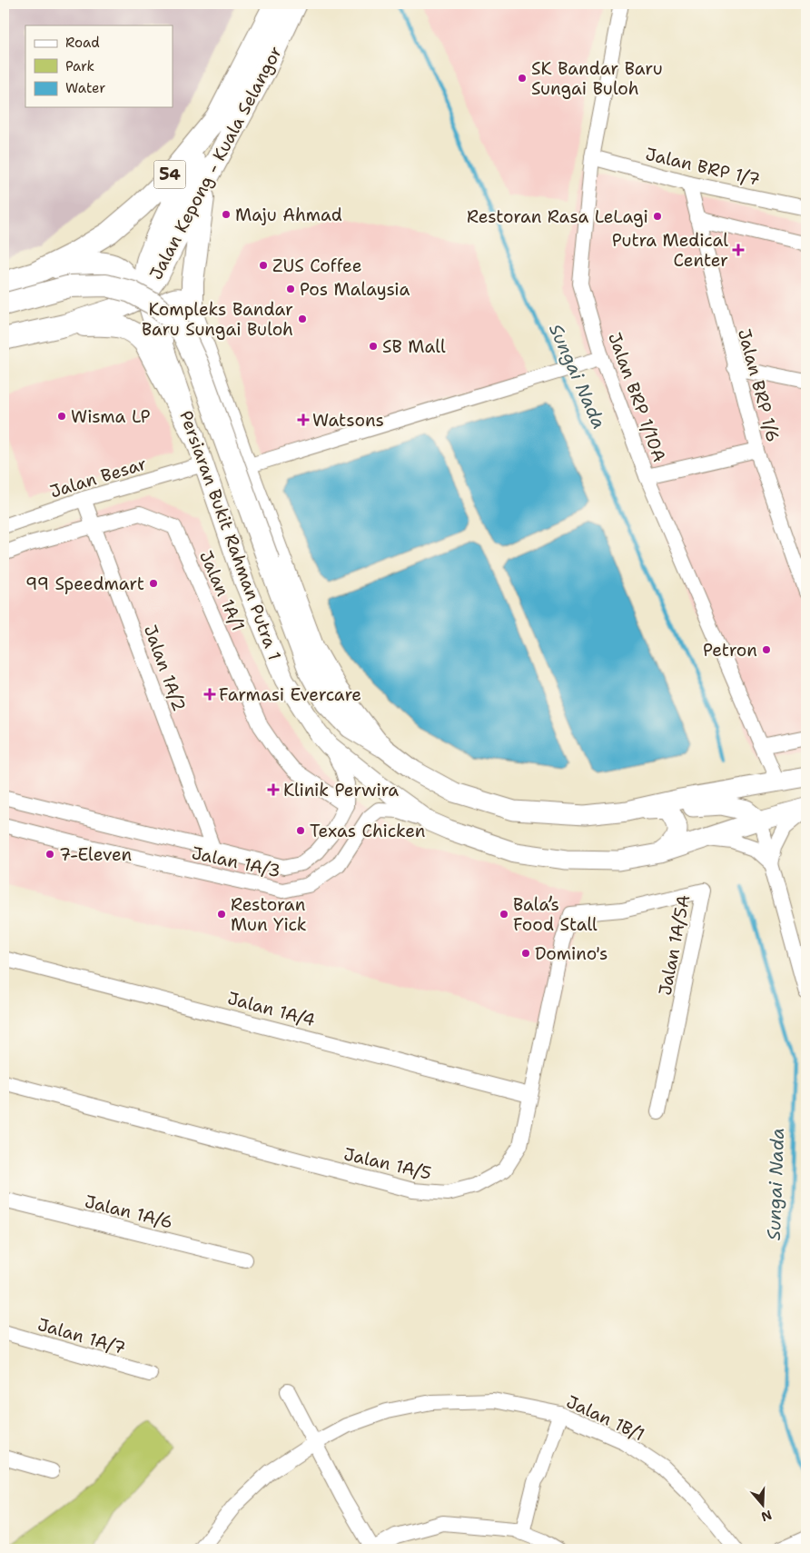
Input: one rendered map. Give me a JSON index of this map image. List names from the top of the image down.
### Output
{
  "streets": {
    "highway": ["Jalan Kepong - Kuala Selangor", "54"],
    "main road": ["Persiaran Bukit Rahman Putra 1"],
    "street": [
      "Jalan BRP 1/7",
      "Jalan BRP 1/6",
      "Jalan BRP 1/10A",
      "Jalan Besar",
      "Jalan 1A/1",
      "Jalan 1A/2",
      "Jalan 1A/3",
      "Jalan 1A/5A",
      "Jalan 1A/4",
      "Jalan 1A/5",
      "Jalan 1A/6",
      "Jalan 1A/7",
      "Jalan 1B/1"
    ]
  },
  "crossings": [
    ["Jalan Kepong - Kuala Selangor", "54"],
    ["Jalan BRP 1/7", "Jalan BRP 1/6"],
    ["Jalan BRP 1/7", "Jalan BRP 1/10A"],
    ["Jalan Besar", "Persiaran Bukit Rahman Putra 1"],
    ["Jalan Besar", "Jalan 1A/2"],
    ["Persiaran Bukit Rahman Putra 1", "Jalan 1A/3"],
    ["Jalan 1A/1", "Jalan 1A/2"],
    ["Jalan 1A/1", "Jalan 1A/3"],
    ["Jalan 1A/2", "Jalan 1A/3"],
    ["Jalan 1A/5A", "Jalan 1A/5"],
    ["Jalan 1A/4", "Jalan 1A/5"]
  ],
  "water": ["Sungai Nada"],
  "places": {
    "other": [
      "SK Bandar Baru Sungai Buloh",
      "Maju Ahmad",
      "Restoran Rasa LeLagi",
      "ZUS Coffee",
      "Pos Malaysia",
      "Kompleks Bandar Baru Sungai Buloh",
      "SB Mall",
      "Wisma LP",
      "99 Speedmart",
      "Petron",
      "Texas Chicken",
      "7-Eleven",
      "Restoran Mun Yick",
      "Bala’s Food Stall",
      "Domino's"
    ],
    "health": [
      "Putra Medical Center",
      "Watsons",
      "Farmasi Evercare",
      "Klinik Perwira"
    ]
  },
  "legend": ["Road", "Park", "Water"],
  "north": "bottom"
}
